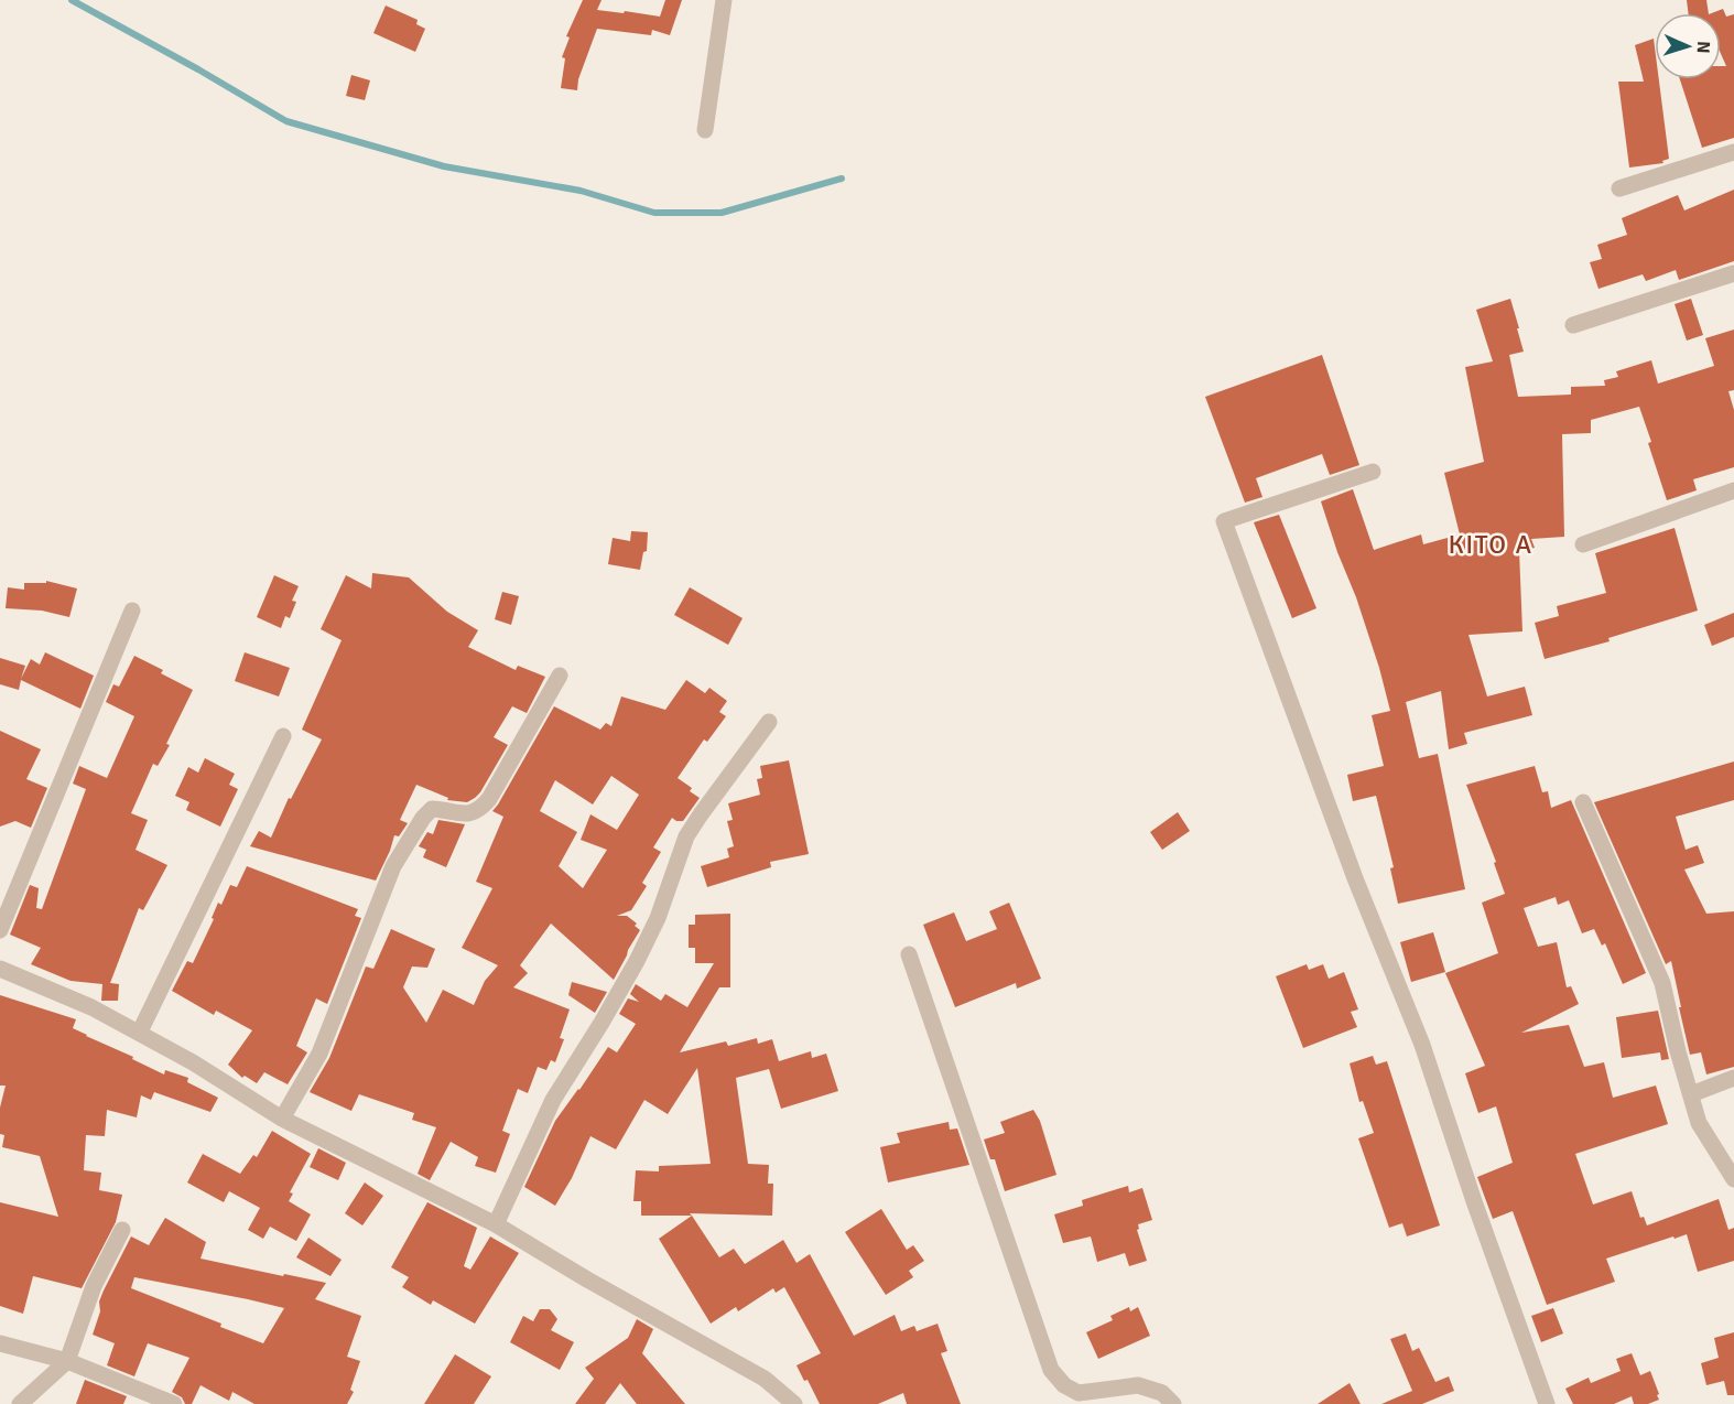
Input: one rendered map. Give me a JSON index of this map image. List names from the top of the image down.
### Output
{
  "districts": ["KITO A"],
  "north": "right"
}
